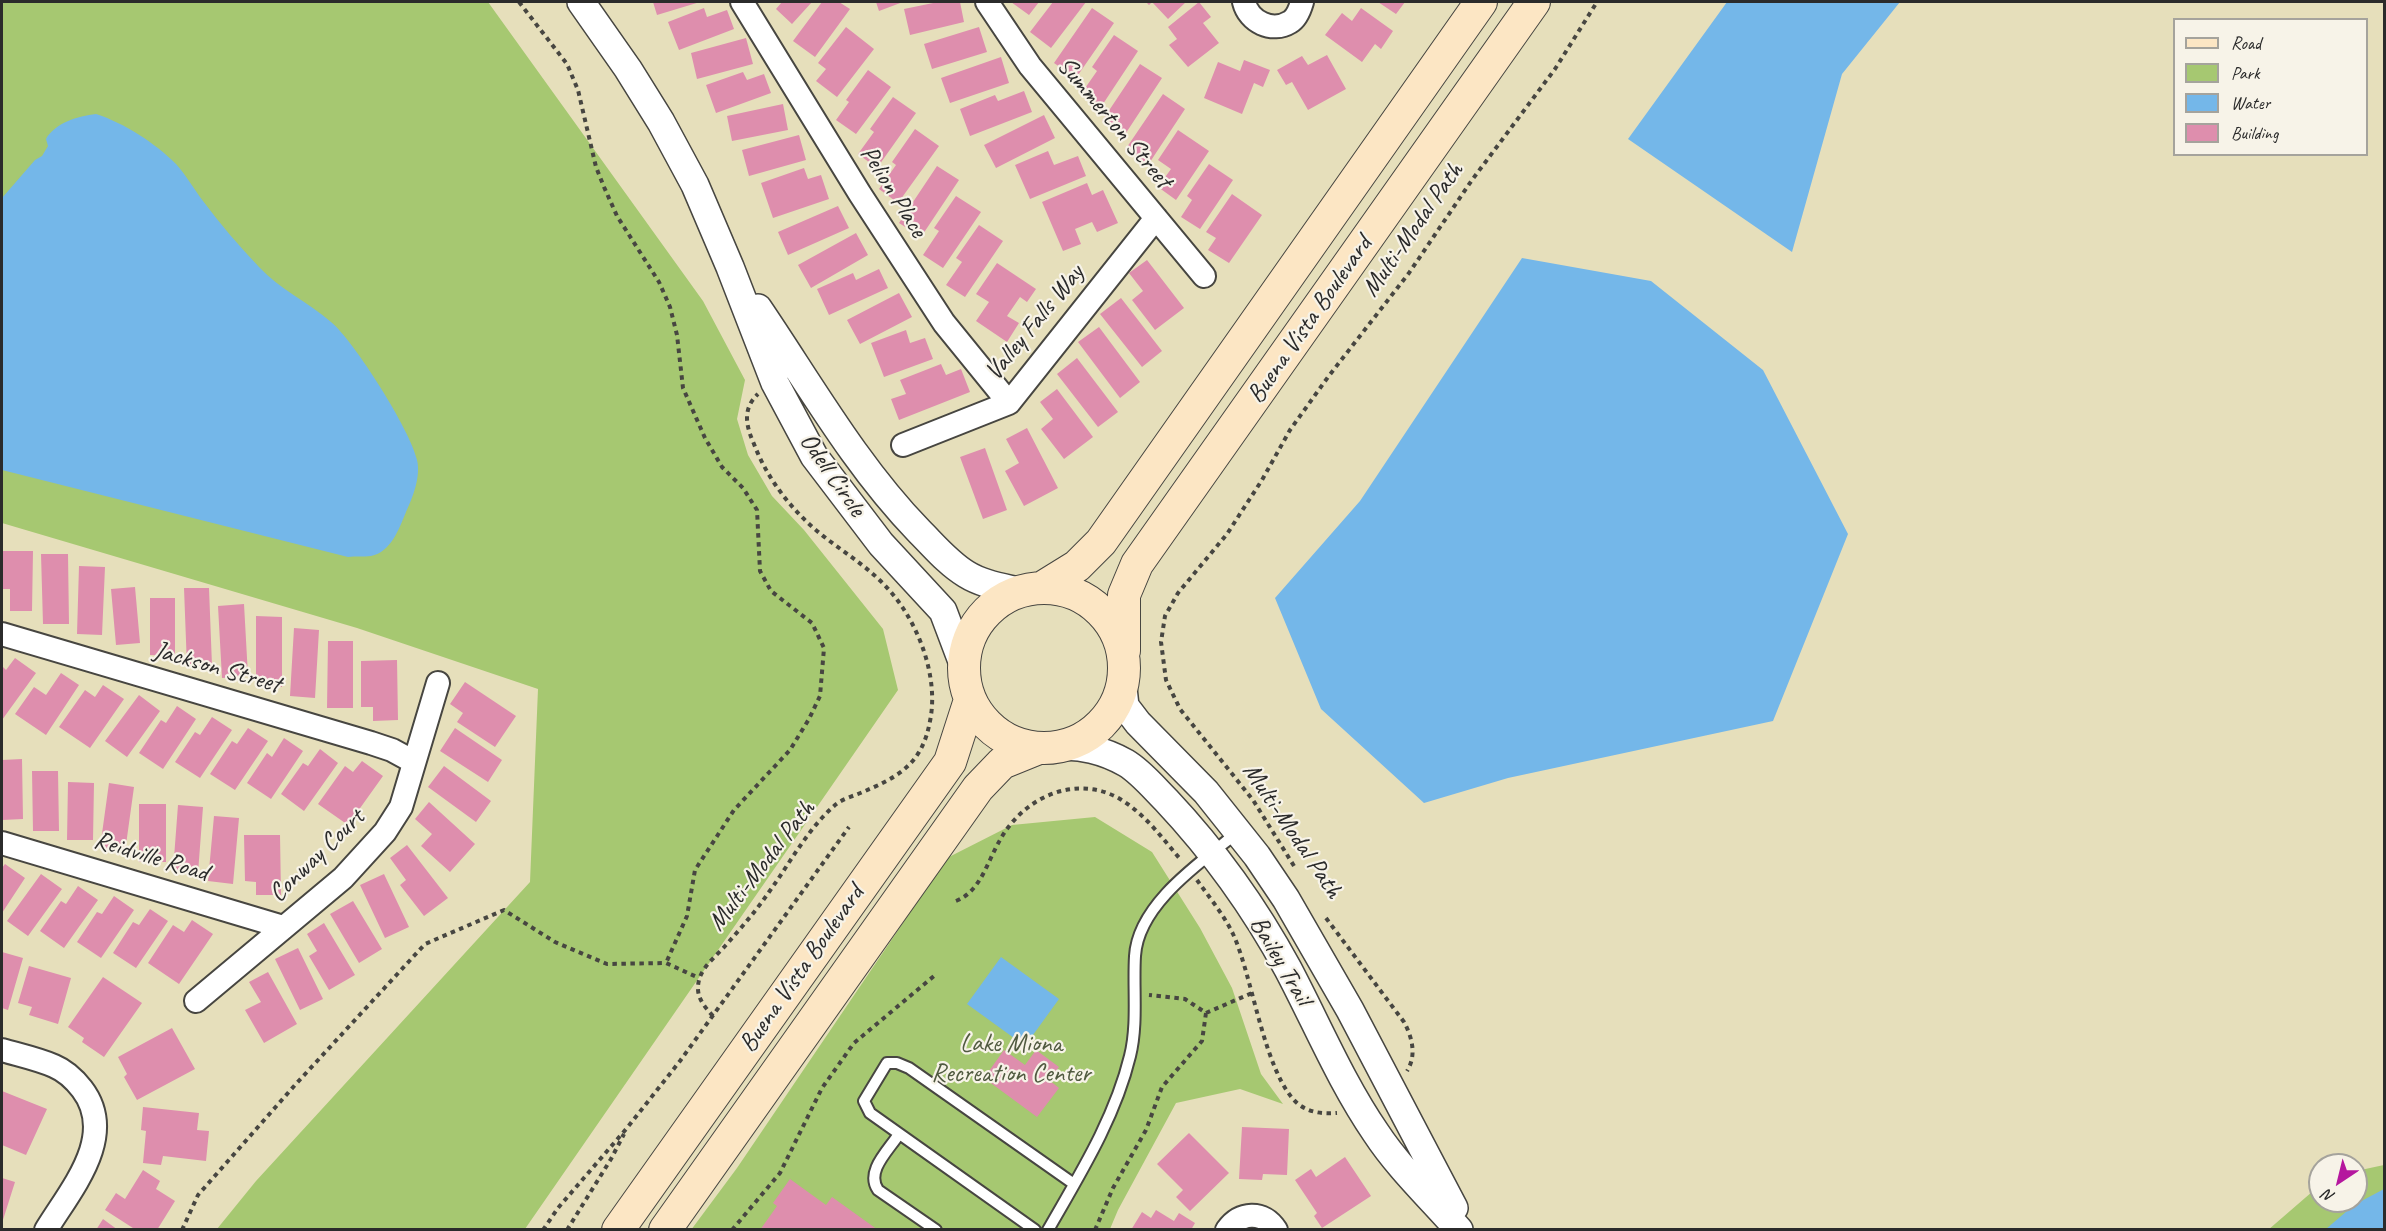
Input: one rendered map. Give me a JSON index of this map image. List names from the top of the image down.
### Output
{
  "streets": {
    "main road": ["Buena Vista Boulevard"],
    "street": [
      "Summerton Street",
      "Pelion Place",
      "Valley Falls Way",
      "Odell Circle",
      "Jackson Street",
      "Conway Court",
      "Reidville Road",
      "Bailey Trail"
    ],
    "path": ["Multi-Modal Path"]
  },
  "crossings": [
    ["Summerton Street", "Valley Falls Way"],
    ["Pelion Place", "Valley Falls Way"],
    ["Multi-Modal Path", "Odell Circle"],
    ["Multi-Modal Path", "Bailey Trail"],
    ["Buena Vista Boulevard", "Odell Circle"],
    ["Buena Vista Boulevard", "Bailey Trail"],
    ["Odell Circle", "Bailey Trail"],
    ["Jackson Street", "Conway Court"],
    ["Conway Court", "Reidville Road"]
  ],
  "parks": ["Lake Miona Recreation Center"],
  "legend": [
    "Road",
    "Park",
    "Water",
    "Building"
  ],
  "north": "bottom left"
}
